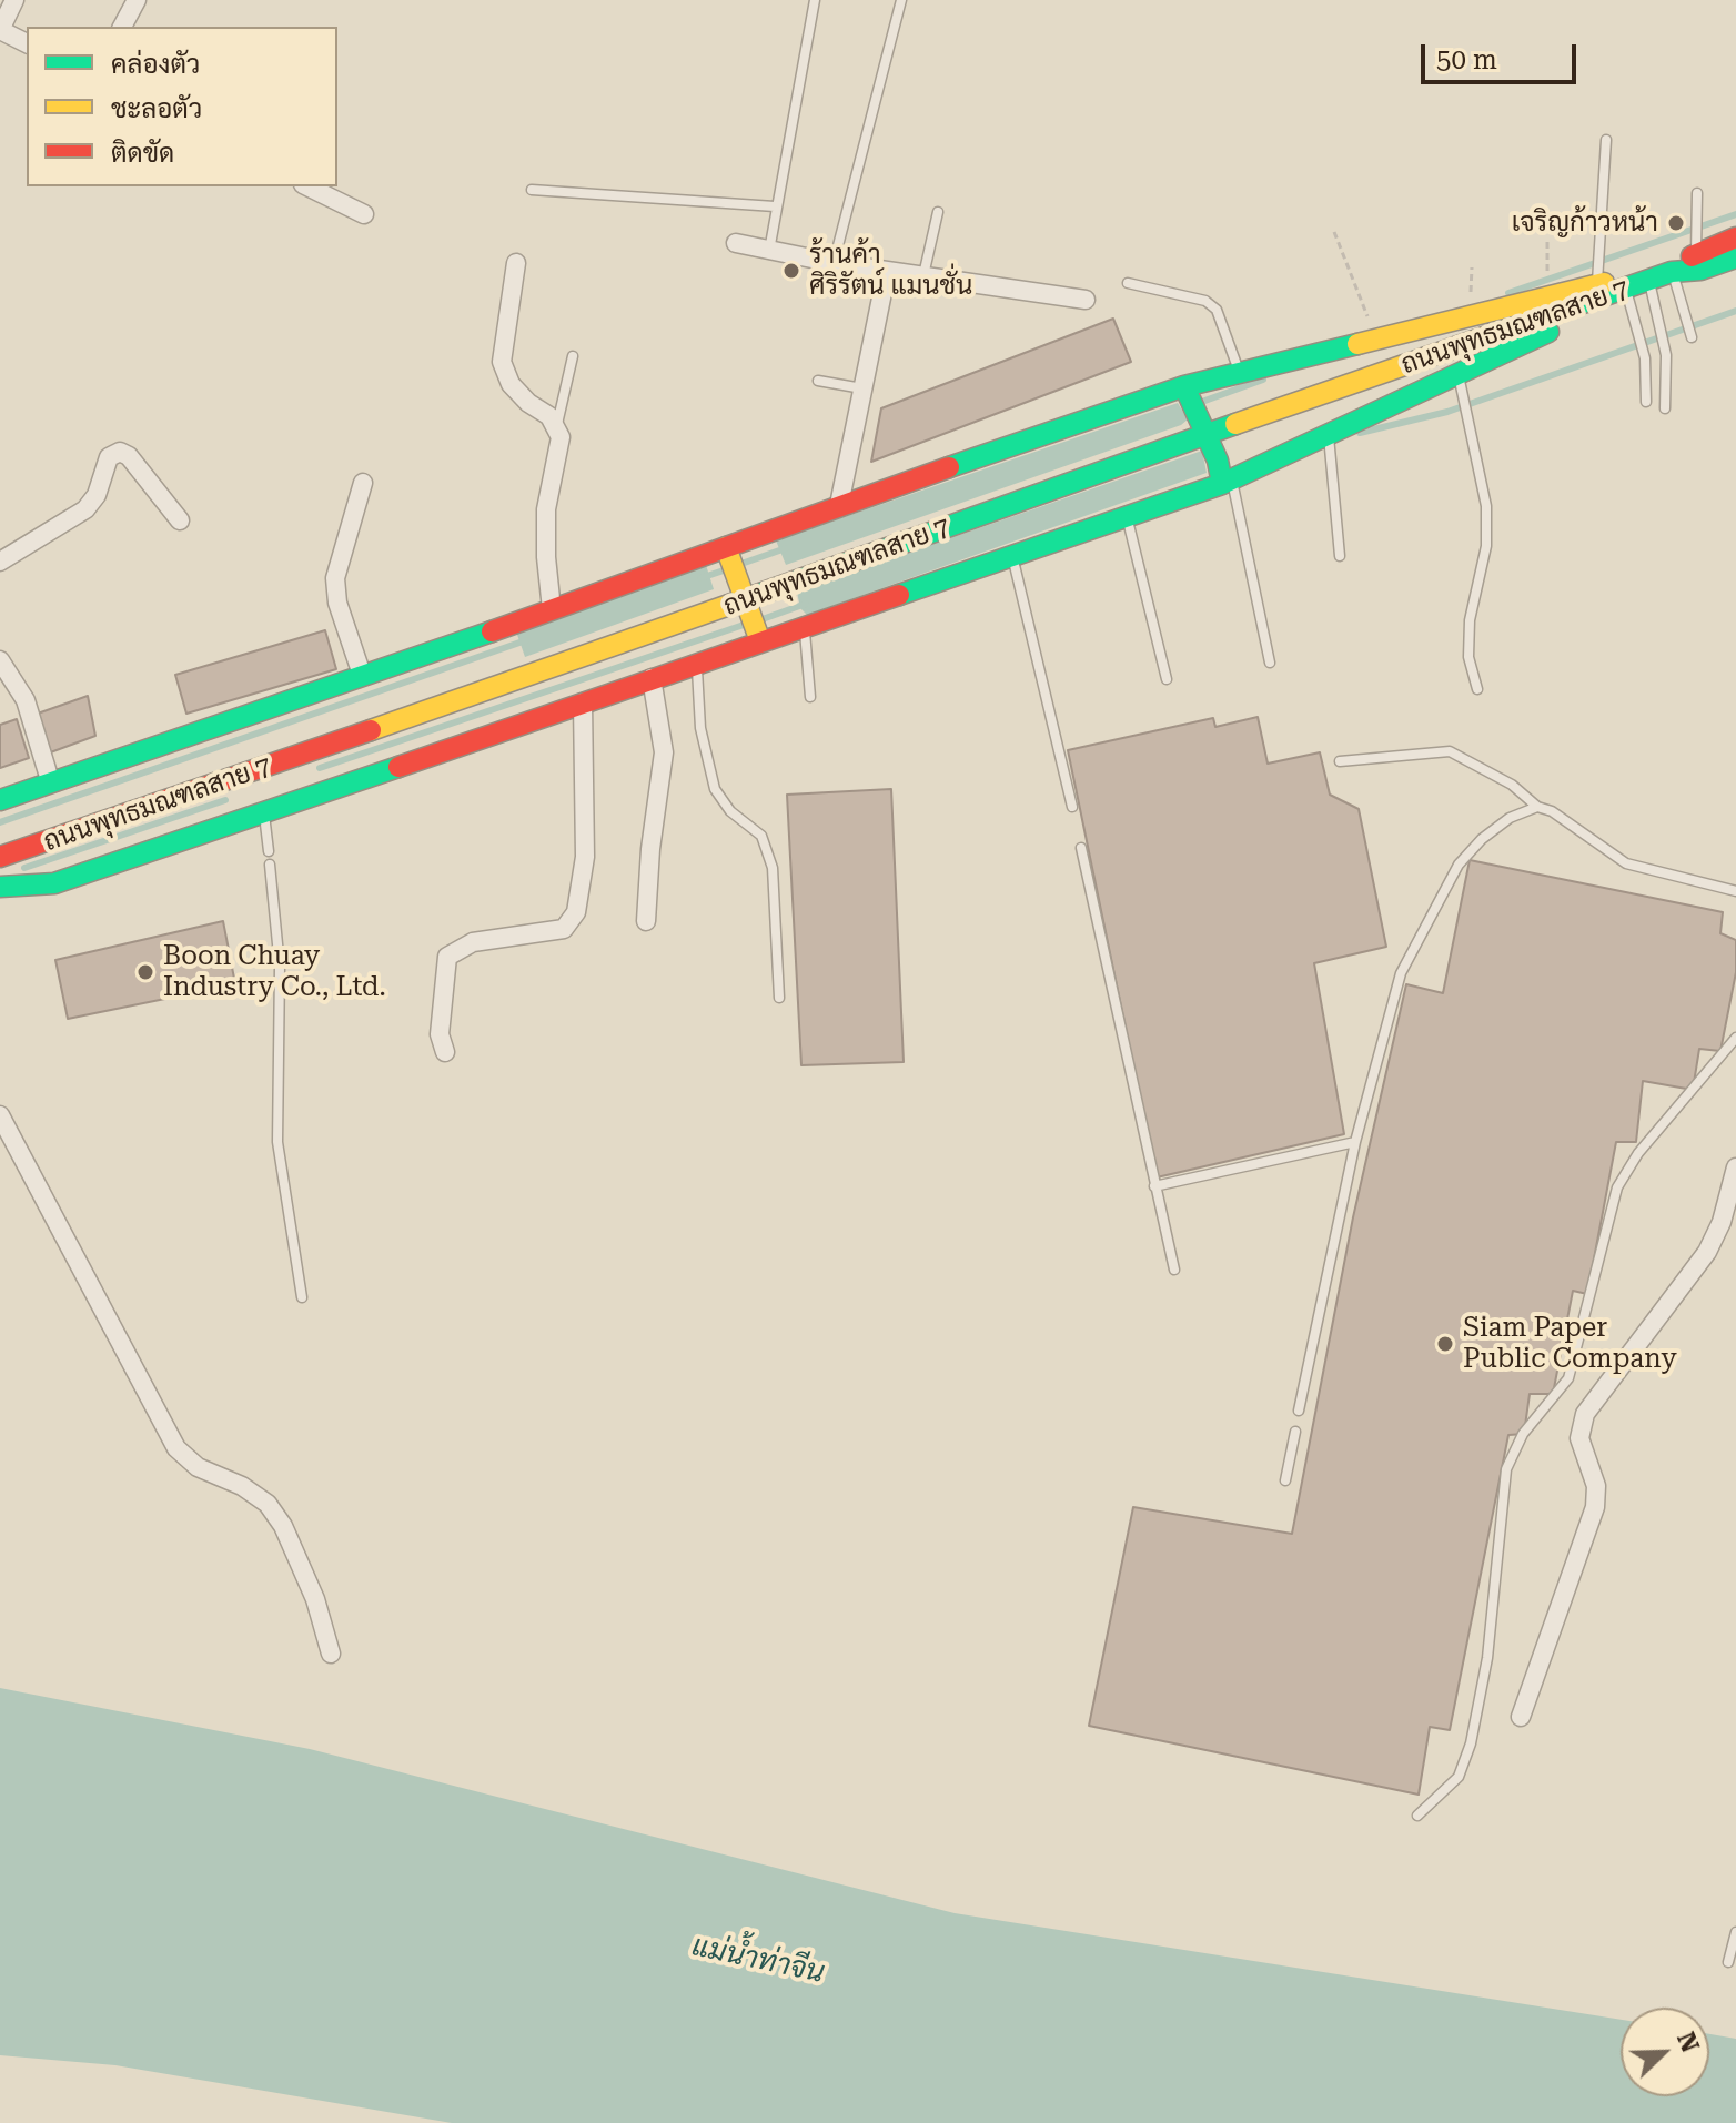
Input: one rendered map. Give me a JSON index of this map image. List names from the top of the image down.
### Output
{
  "streets": {
    "main road": ["ถนนพุทธมณฑลสาย 7"]
  },
  "water": ["แม่น้ำท่าจีน"],
  "places": [
    "เจริญก้าวหน้า",
    "ร้านค้า ศิริรัตน์ แมนชั่น",
    "Boon Chuay Industry Co., Ltd.",
    "Siam Paper Public Company"
  ],
  "legend": ["คล่องตัว", "ชะลอตัว", "ติดขัด"],
  "scale_bar": "50 m",
  "north": "top right"
}
